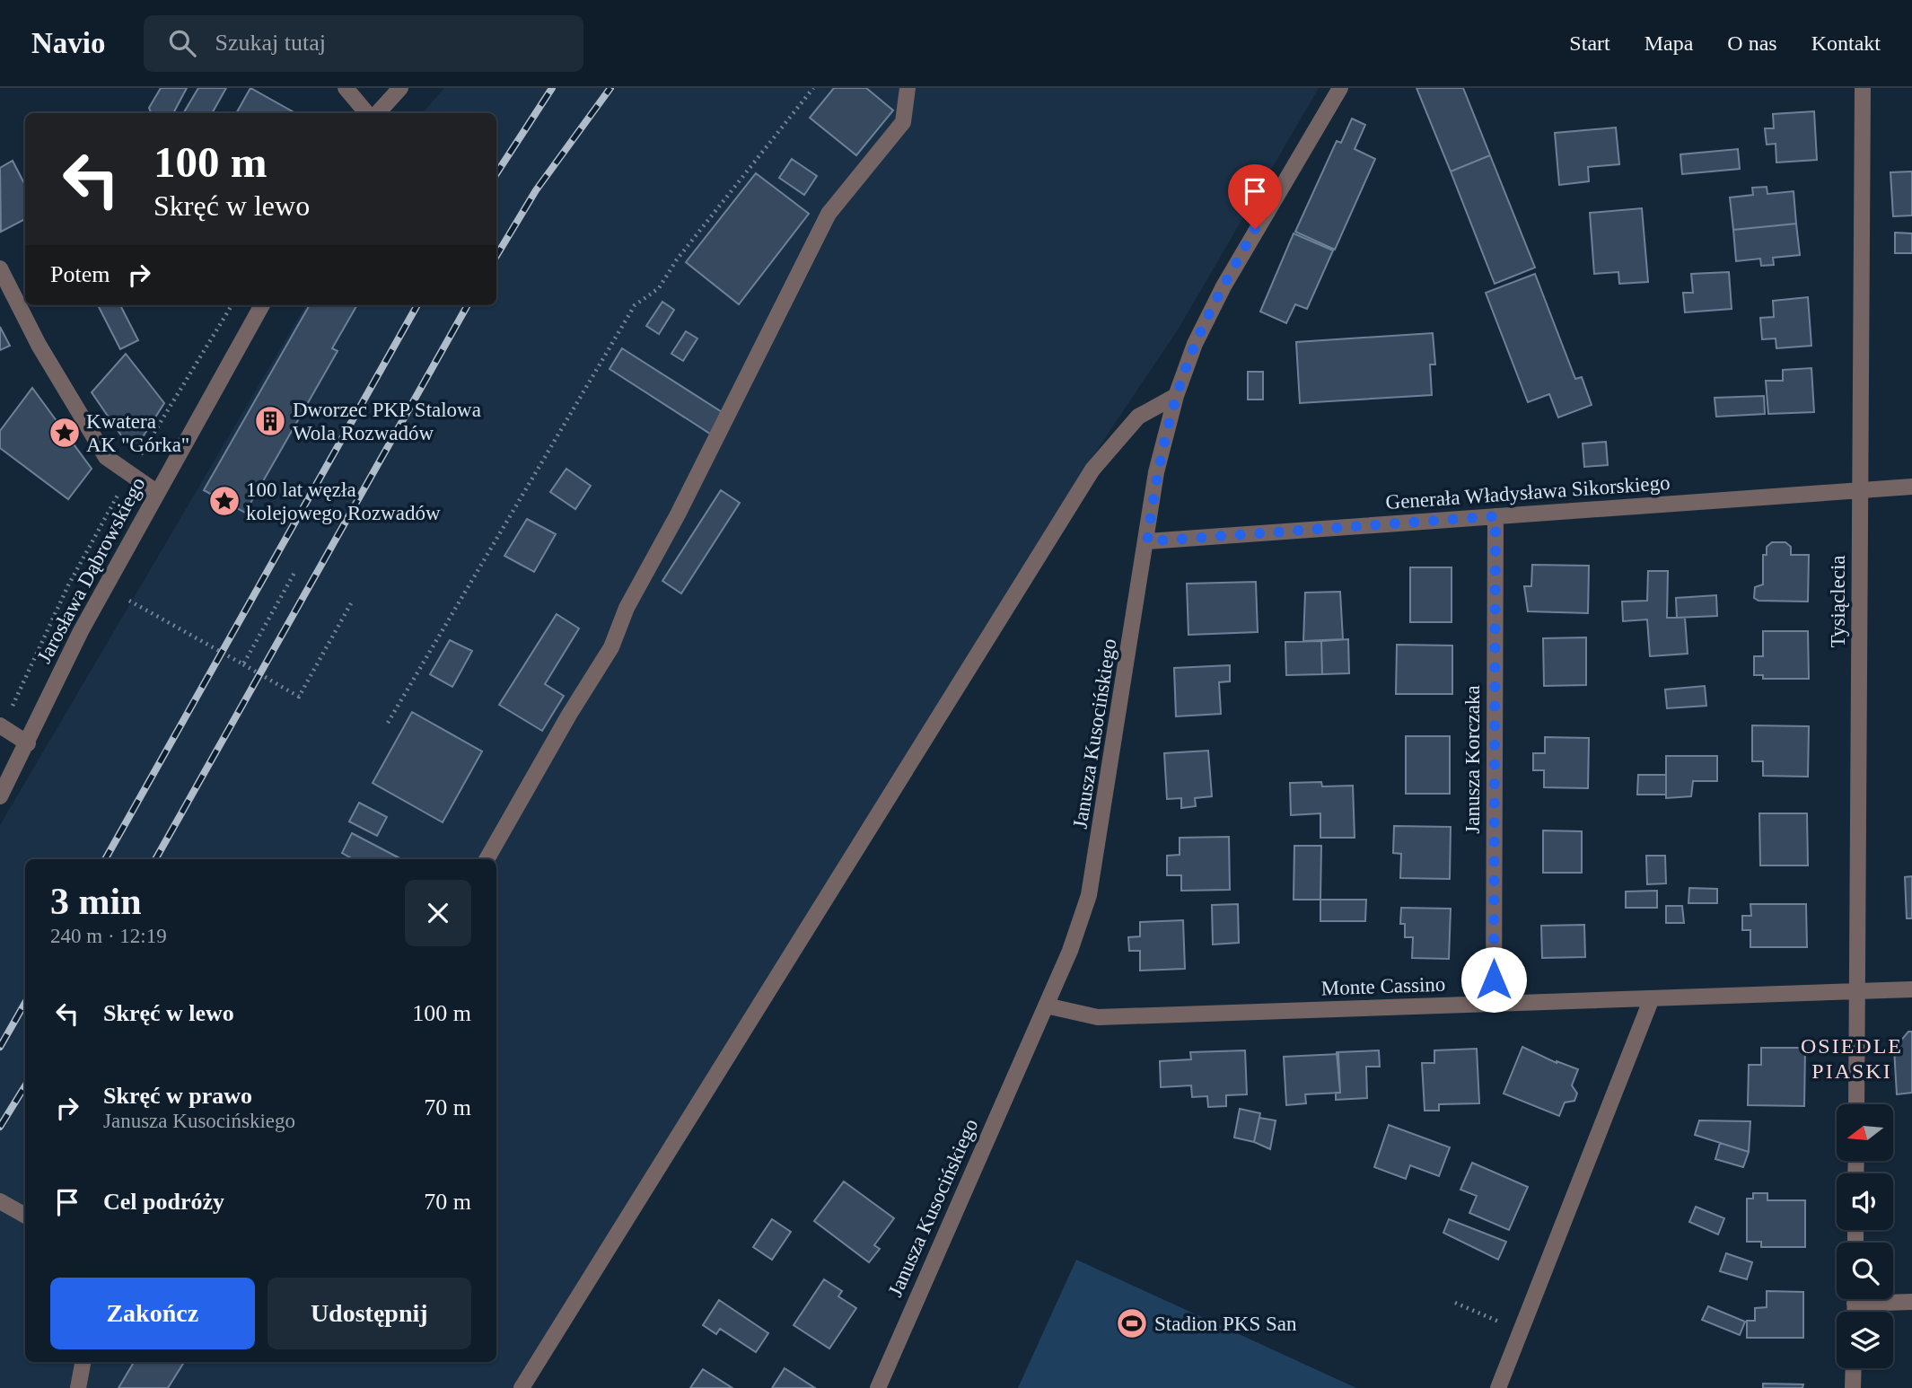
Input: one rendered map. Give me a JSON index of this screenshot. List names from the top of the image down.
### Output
{
  "streets": {
    "street": [
      "Generała Władysława Sikorskiego",
      "Jarosława Dąbrowskiego",
      "Tysiąclecia",
      "Janusza Kusocińskiego",
      "Janusza Korczaka",
      "Monte Cassino"
    ]
  },
  "crossings": [
    ["Generała Władysława Sikorskiego", "Tysiąclecia"],
    ["Generała Władysława Sikorskiego", "Janusza Kusocińskiego"],
    ["Generała Władysława Sikorskiego", "Janusza Korczaka"],
    ["Tysiąclecia", "Monte Cassino"],
    ["Janusza Kusocińskiego", "Monte Cassino"],
    ["Janusza Korczaka", "Monte Cassino"]
  ],
  "districts": ["OSIEDLE PIASKI"],
  "places": {
    "building": ["Dworzec PKP Stalowa Wola Rozwadów"],
    "place": ["Kwatera AK \"Górka\"", "100 lat węzła kolejowego Rozwadów"],
    "sports": ["Stadion PKS San"]
  },
  "north": "left",
  "page": {
    "header": "Navio",
    "search": "Szukaj tutaj",
    "nav": [
      "Start",
      "Mapa",
      "O nas",
      "Kontakt"
    ],
    "turn": ["100 m", "Skręć w lewo"],
    "then": "Potem",
    "heading": ["3 min", "240 m · 12:19"],
    "list": [
      {
        "name": "Skręć w lewo",
        "value": "100 m"
      },
      {
        "name": "Skręć w prawo",
        "note": "Janusza Kusocińskiego",
        "value": "70 m"
      },
      {
        "name": "Cel podróży",
        "value": "70 m"
      }
    ],
    "buttons": ["Zakończ", "Udostępnij"]
  }
}
